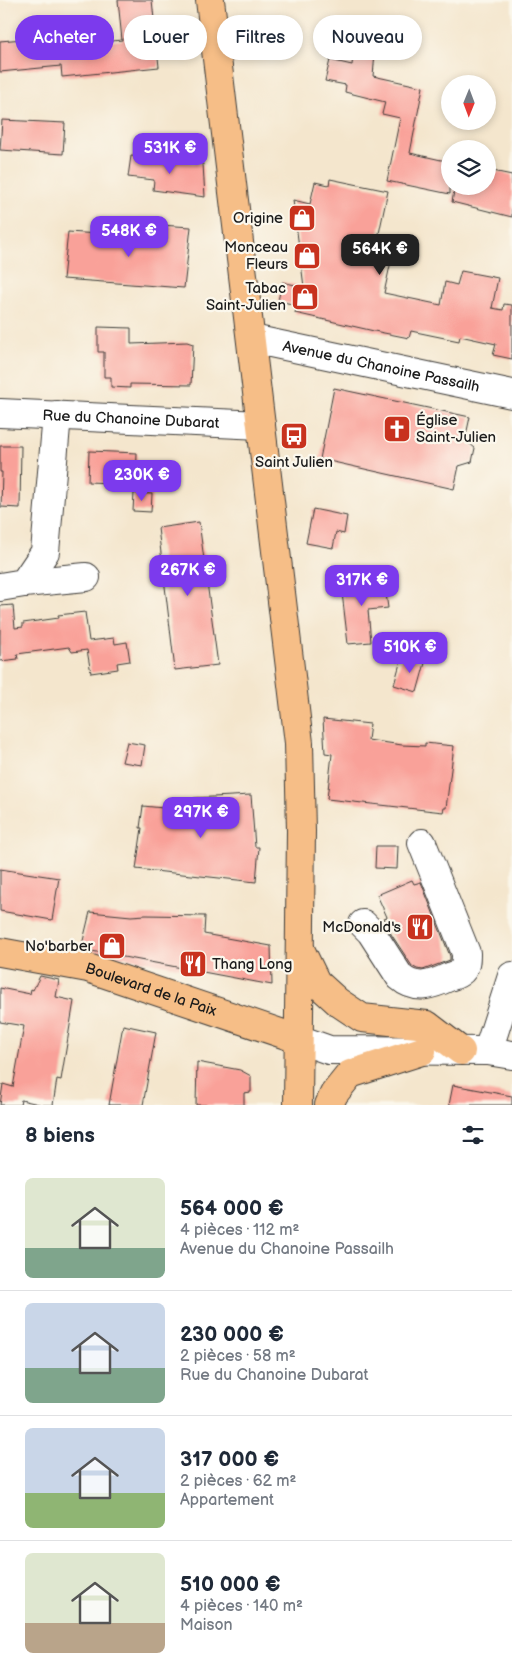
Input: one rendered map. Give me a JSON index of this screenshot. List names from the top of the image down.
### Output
{
  "streets": {
    "main road": ["Boulevard de la Paix"],
    "street": ["Avenue du Chanoine Passailh", "Rue du Chanoine Dubarat"]
  },
  "places": {
    "shop": [
      "Origine",
      "Monceau Fleurs",
      "Tabac Saint-Julien",
      "No'barber"
    ],
    "church": ["Église Saint-Julien"],
    "bus stop": ["Saint Julien"],
    "restaurant": ["McDonald's", "Thang Long"]
  },
  "north": "bottom",
  "page": {
    "chip": [
      "Acheter",
      "Louer",
      "Filtres",
      "Nouveau"
    ],
    "price": [
      "531K €",
      "548K €",
      "564K €",
      "230K €",
      "267K €",
      "317K €",
      "510K €",
      "297K €"
    ],
    "heading": "8 biens",
    "list": [
      {
        "name": "564 000 €",
        "note": "4 pièces · 112 m² · Avenue du Chanoine Passailh"
      },
      {
        "name": "230 000 €",
        "note": "2 pièces · 58 m² · Rue du Chanoine Dubarat"
      },
      {
        "name": "317 000 €",
        "note": "2 pièces · 62 m² · Appartement"
      },
      {
        "name": "510 000 €",
        "note": "4 pièces · 140 m² · Maison"
      }
    ]
  }
}
